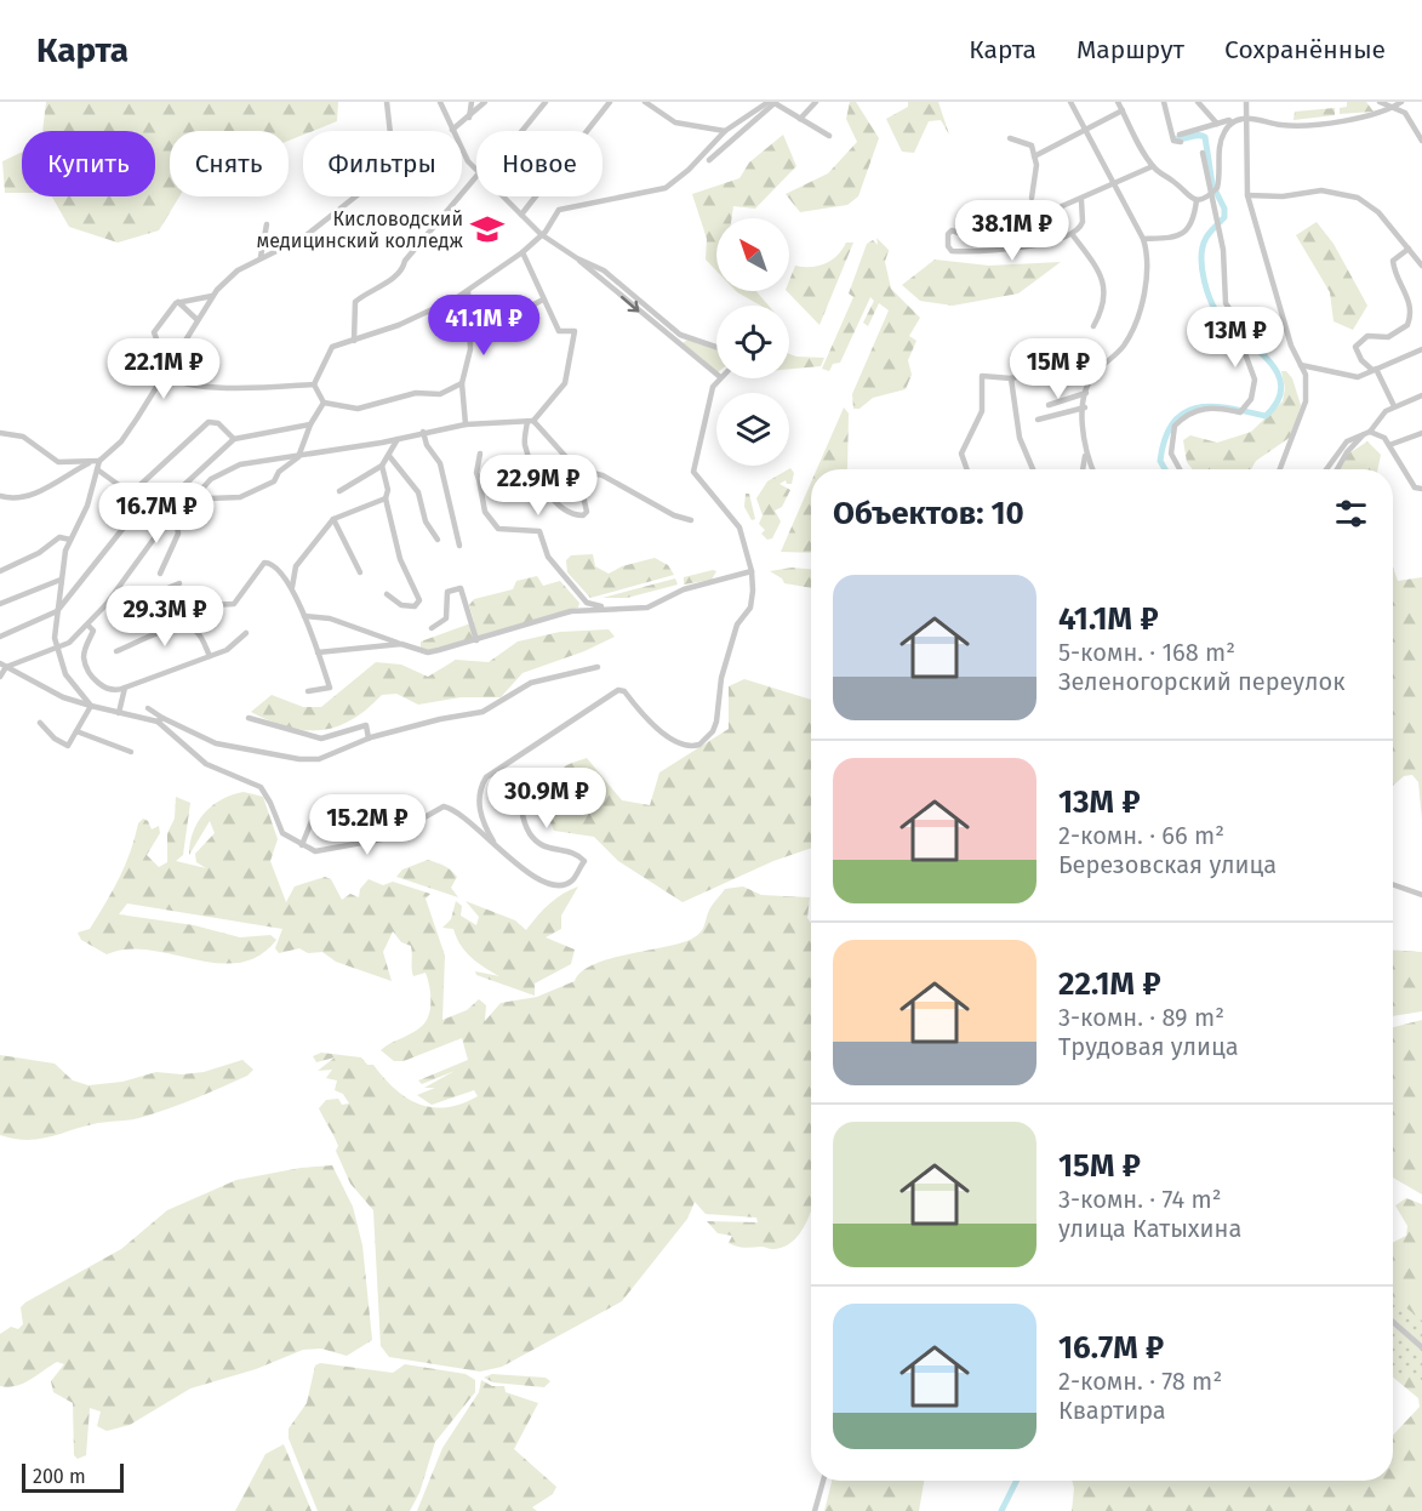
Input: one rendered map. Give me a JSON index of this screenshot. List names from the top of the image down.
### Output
{
  "places": {
    "school or university": ["Кисловодский медицинский колледж"]
  },
  "scale_bar": "200 m",
  "north": "top left",
  "page": {
    "header": "Карта",
    "nav": ["Карта", "Маршрут", "Сохранённые"],
    "chip": [
      "Купить",
      "Снять",
      "Фильтры",
      "Новое"
    ],
    "price": [
      "38.1M ₽",
      "41.1M ₽",
      "13M ₽",
      "22.1M ₽",
      "15M ₽",
      "22.9M ₽",
      "16.7M ₽",
      "29.3M ₽",
      "30.9M ₽",
      "15.2M ₽"
    ],
    "heading": "Объектов: 10",
    "list": [
      {
        "name": "41.1M ₽",
        "note": "5-комн. · 168 m² · Зеленогорский переулок"
      },
      {
        "name": "13M ₽",
        "note": "2-комн. · 66 m² · Березовская улица"
      },
      {
        "name": "22.1M ₽",
        "note": "3-комн. · 89 m² · Трудовая улица"
      },
      {
        "name": "15M ₽",
        "note": "3-комн. · 74 m² · улица Катыхина"
      },
      {
        "name": "16.7M ₽",
        "note": "2-комн. · 78 m² · Квартира"
      }
    ],
    "scale": "200 m"
  }
}
